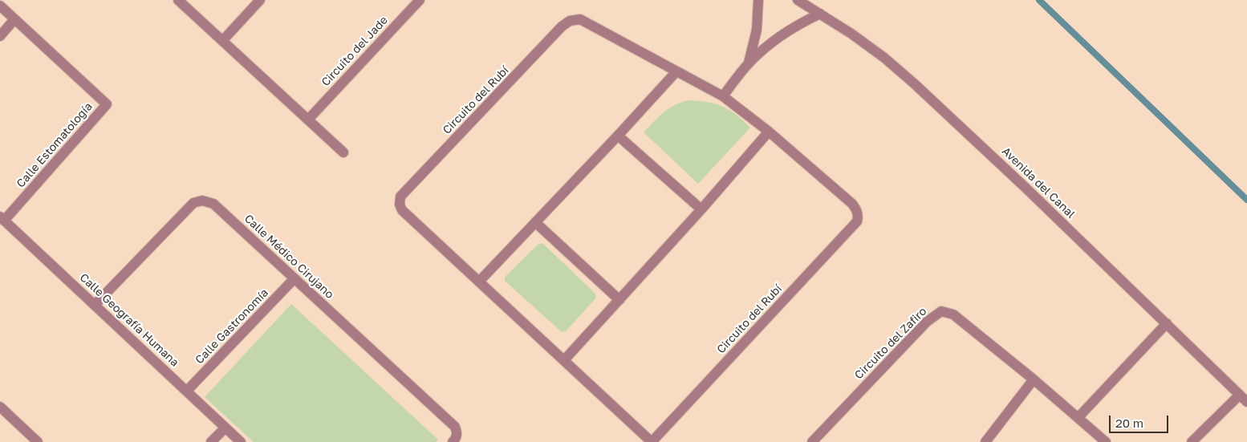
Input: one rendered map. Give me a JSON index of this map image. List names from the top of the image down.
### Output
{
  "streets": {
    "street": [
      "Circuito del Jade",
      "Circuito del Rubí",
      "Calle Estomatología",
      "Avenida del Canal",
      "Calle Médico Cirujano",
      "Calle Geografía Humana",
      "Calle Gastronomía",
      "Circuito del Zafiro"
    ]
  },
  "crossings": [
    ["Calle Estomatología", "Calle Geografía Humana"],
    ["Calle Médico Cirujano", "Calle Geografía Humana"],
    ["Calle Médico Cirujano", "Calle Gastronomía"],
    ["Calle Geografía Humana", "Calle Gastronomía"]
  ],
  "scale_bar": "20 m"
}
